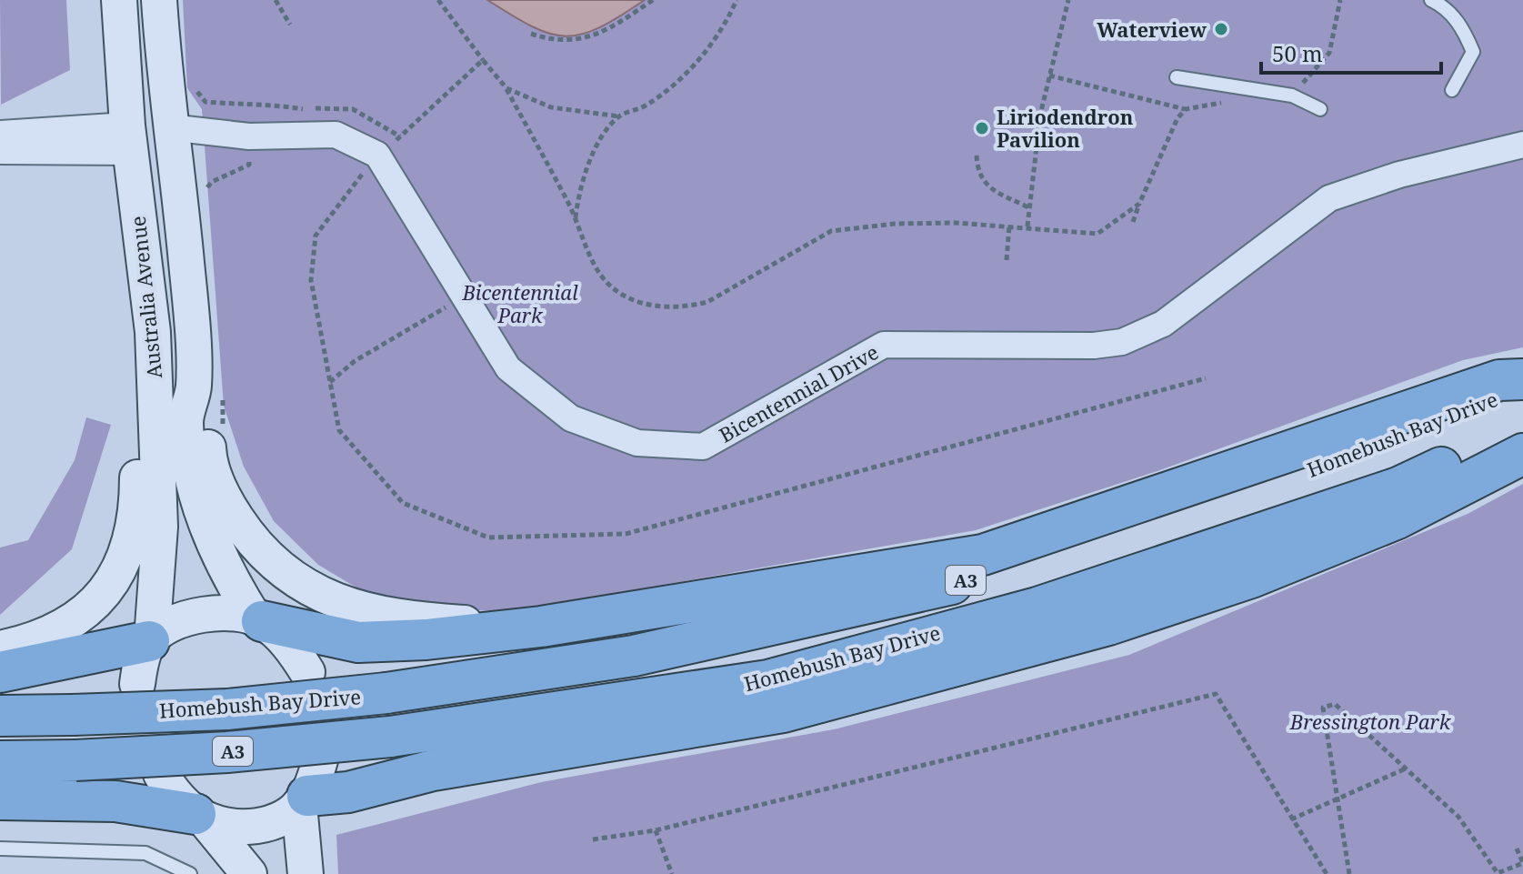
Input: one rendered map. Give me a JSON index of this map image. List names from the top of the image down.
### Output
{
  "streets": {
    "highway": ["Homebush Bay Drive", "A3"],
    "main road": ["Australia Avenue"],
    "street": ["Bicentennial Drive"]
  },
  "parks": ["Bicentennial Park", "Bressington Park"],
  "places": ["Waterview", "Liriodendron Pavilion"],
  "scale_bar": "50 m"
}
